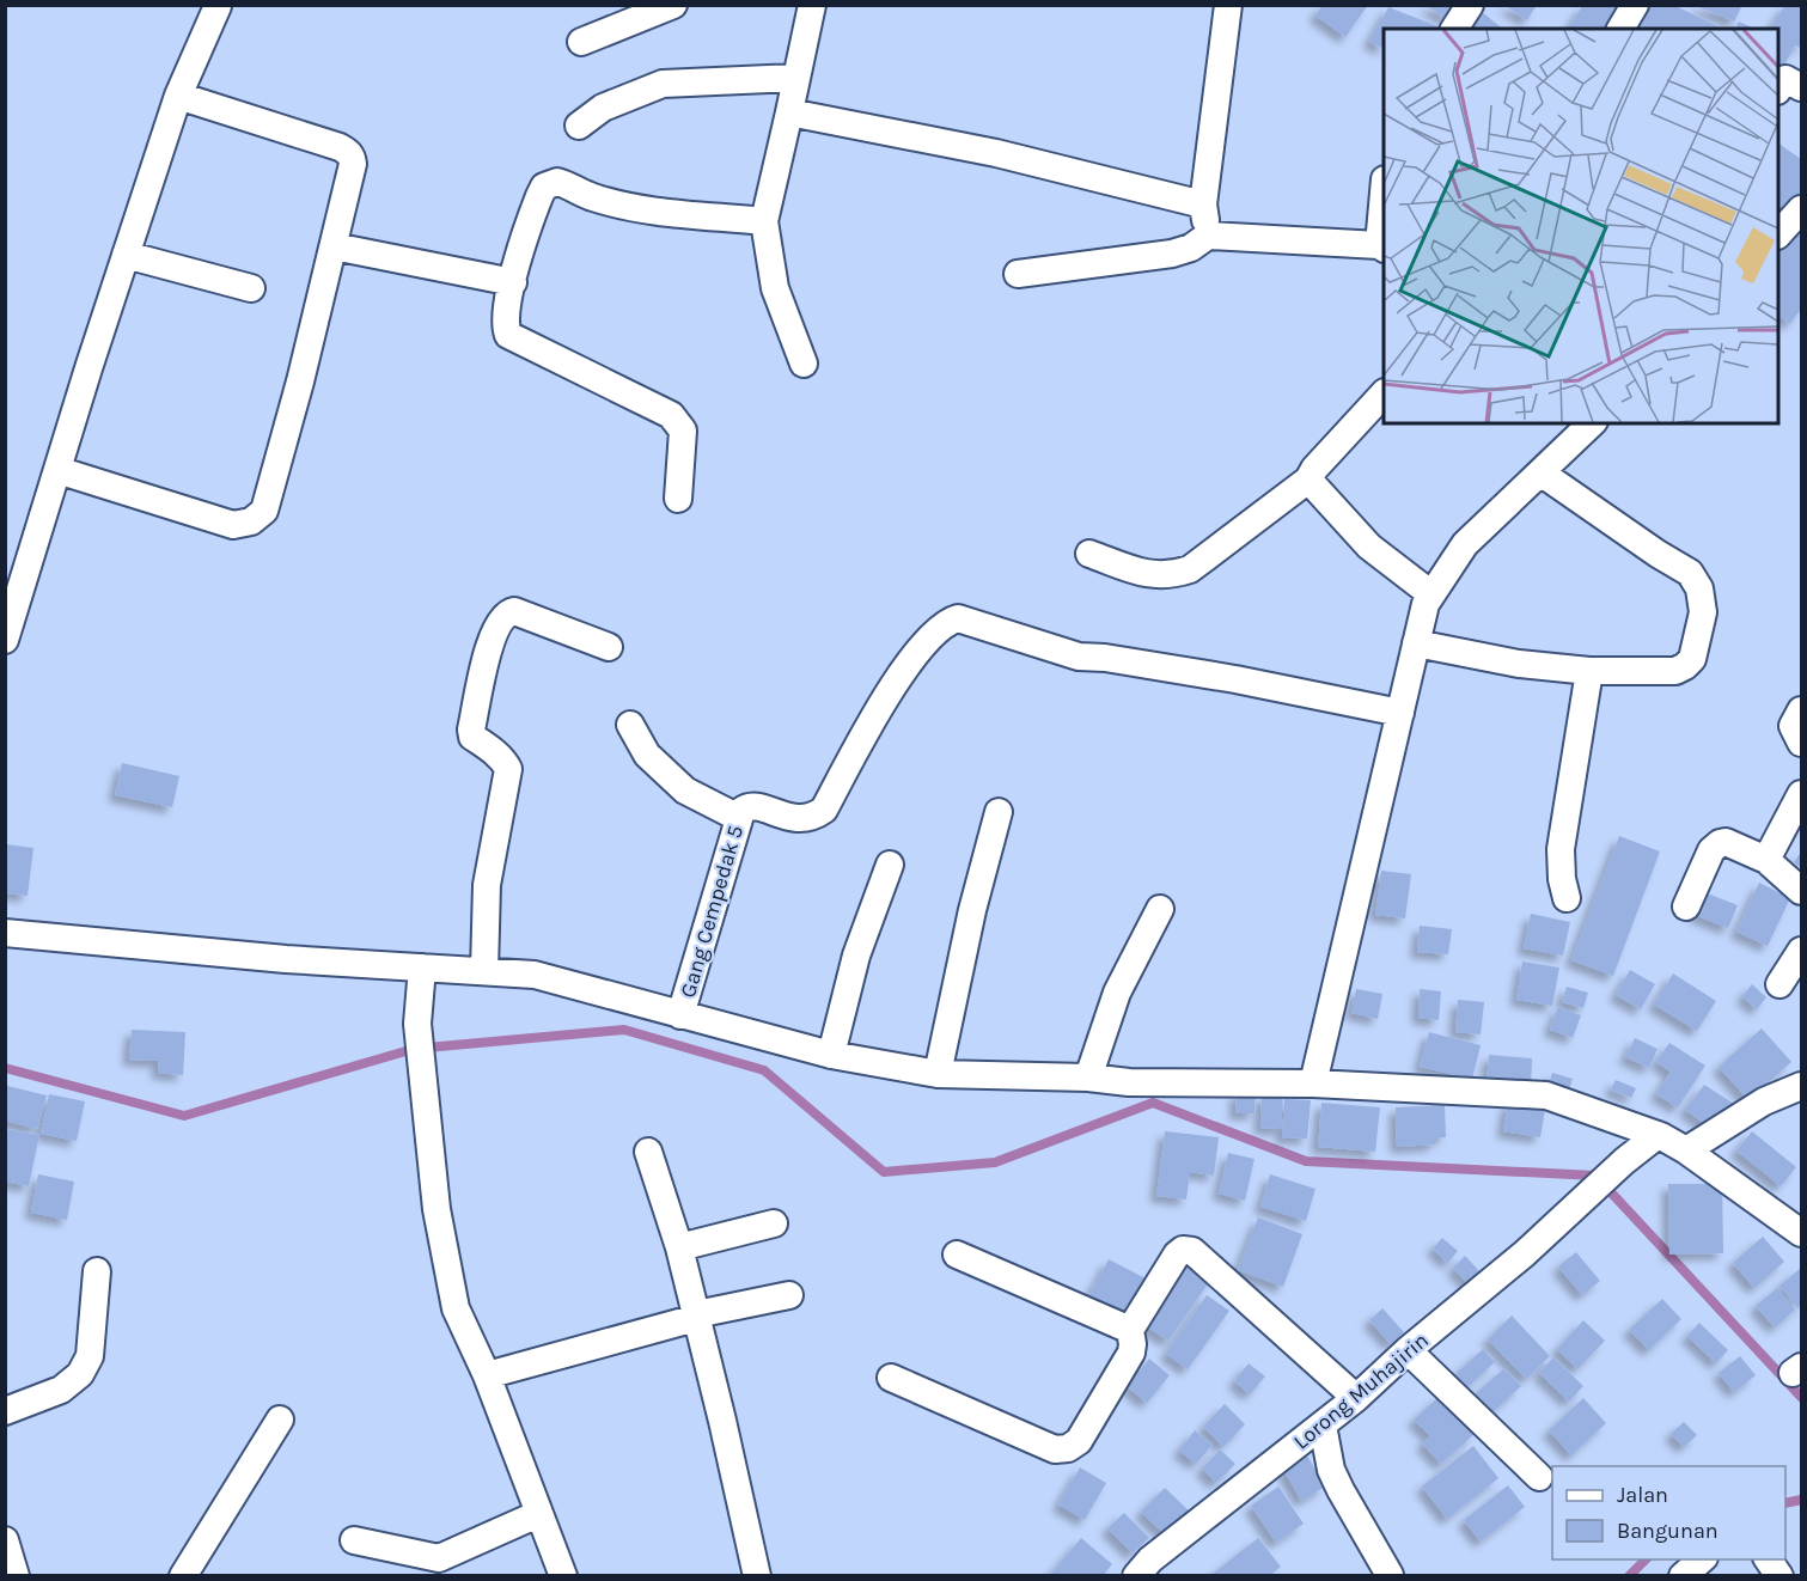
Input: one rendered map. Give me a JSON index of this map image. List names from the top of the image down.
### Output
{
  "streets": {
    "street": ["Gang Cempedak 5", "Lorong Muhajirin"]
  },
  "legend": ["Jalan", "Bangunan"]
}
